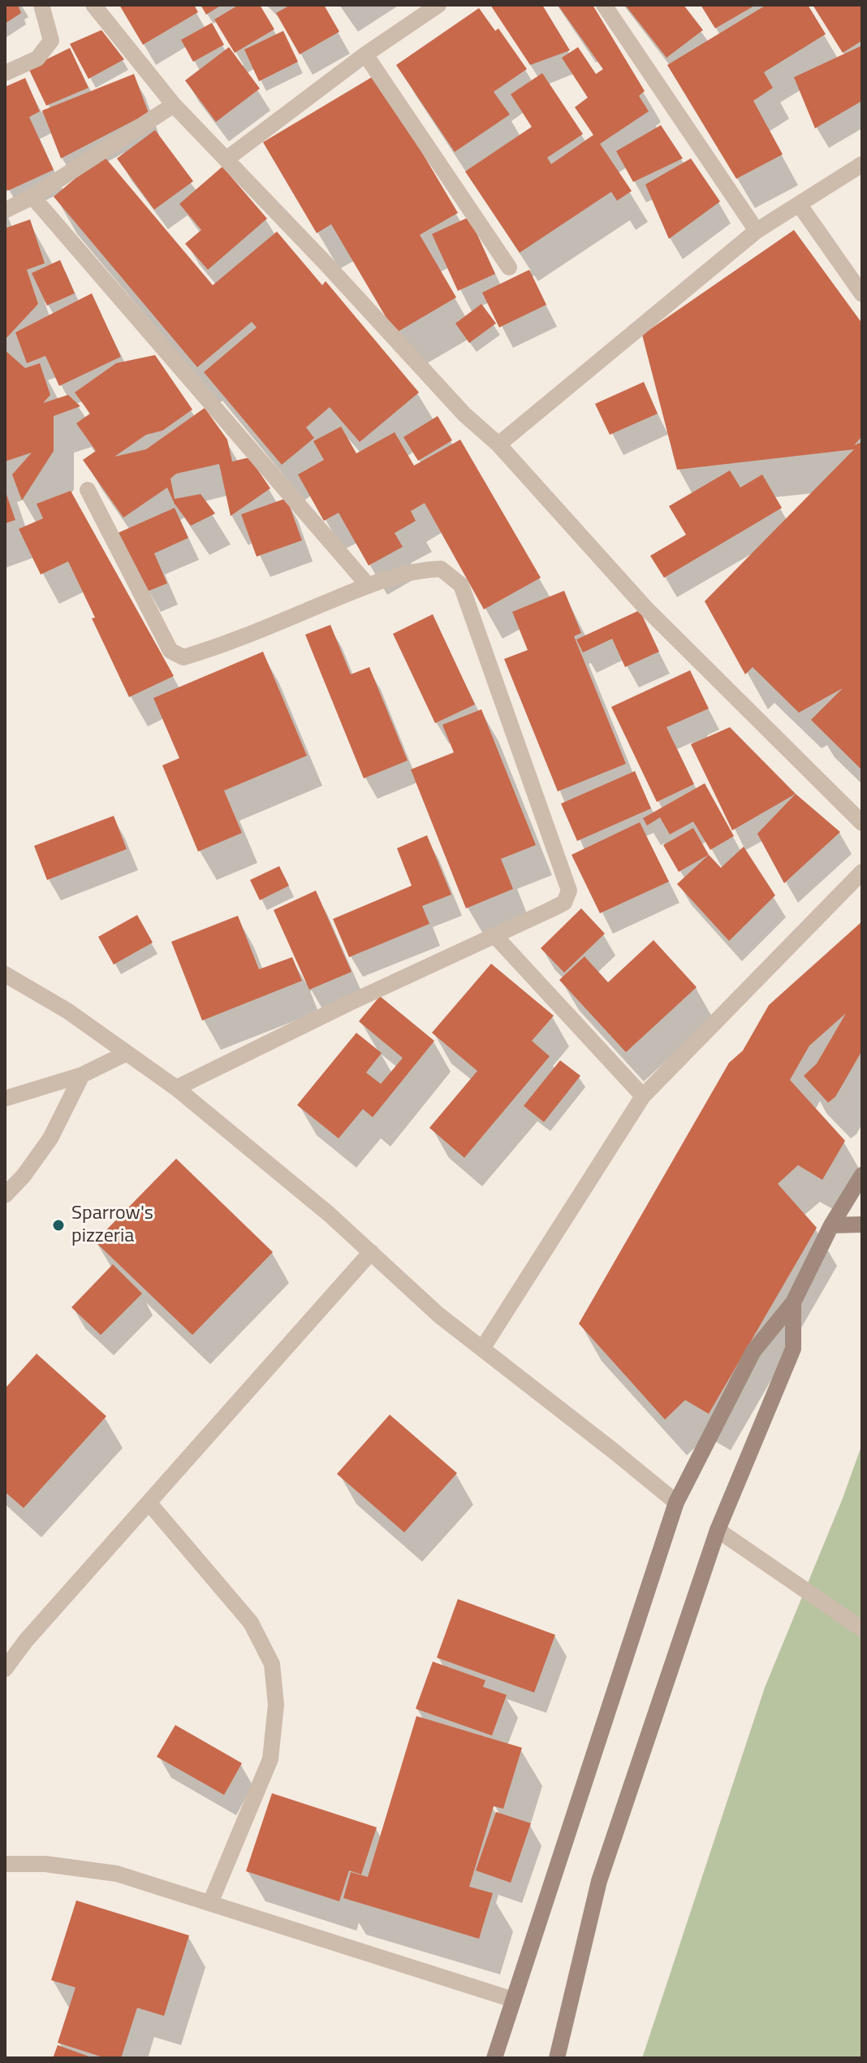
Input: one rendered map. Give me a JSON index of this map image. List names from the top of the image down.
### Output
{
  "places": ["Sparrow's pizzeria"]
}
